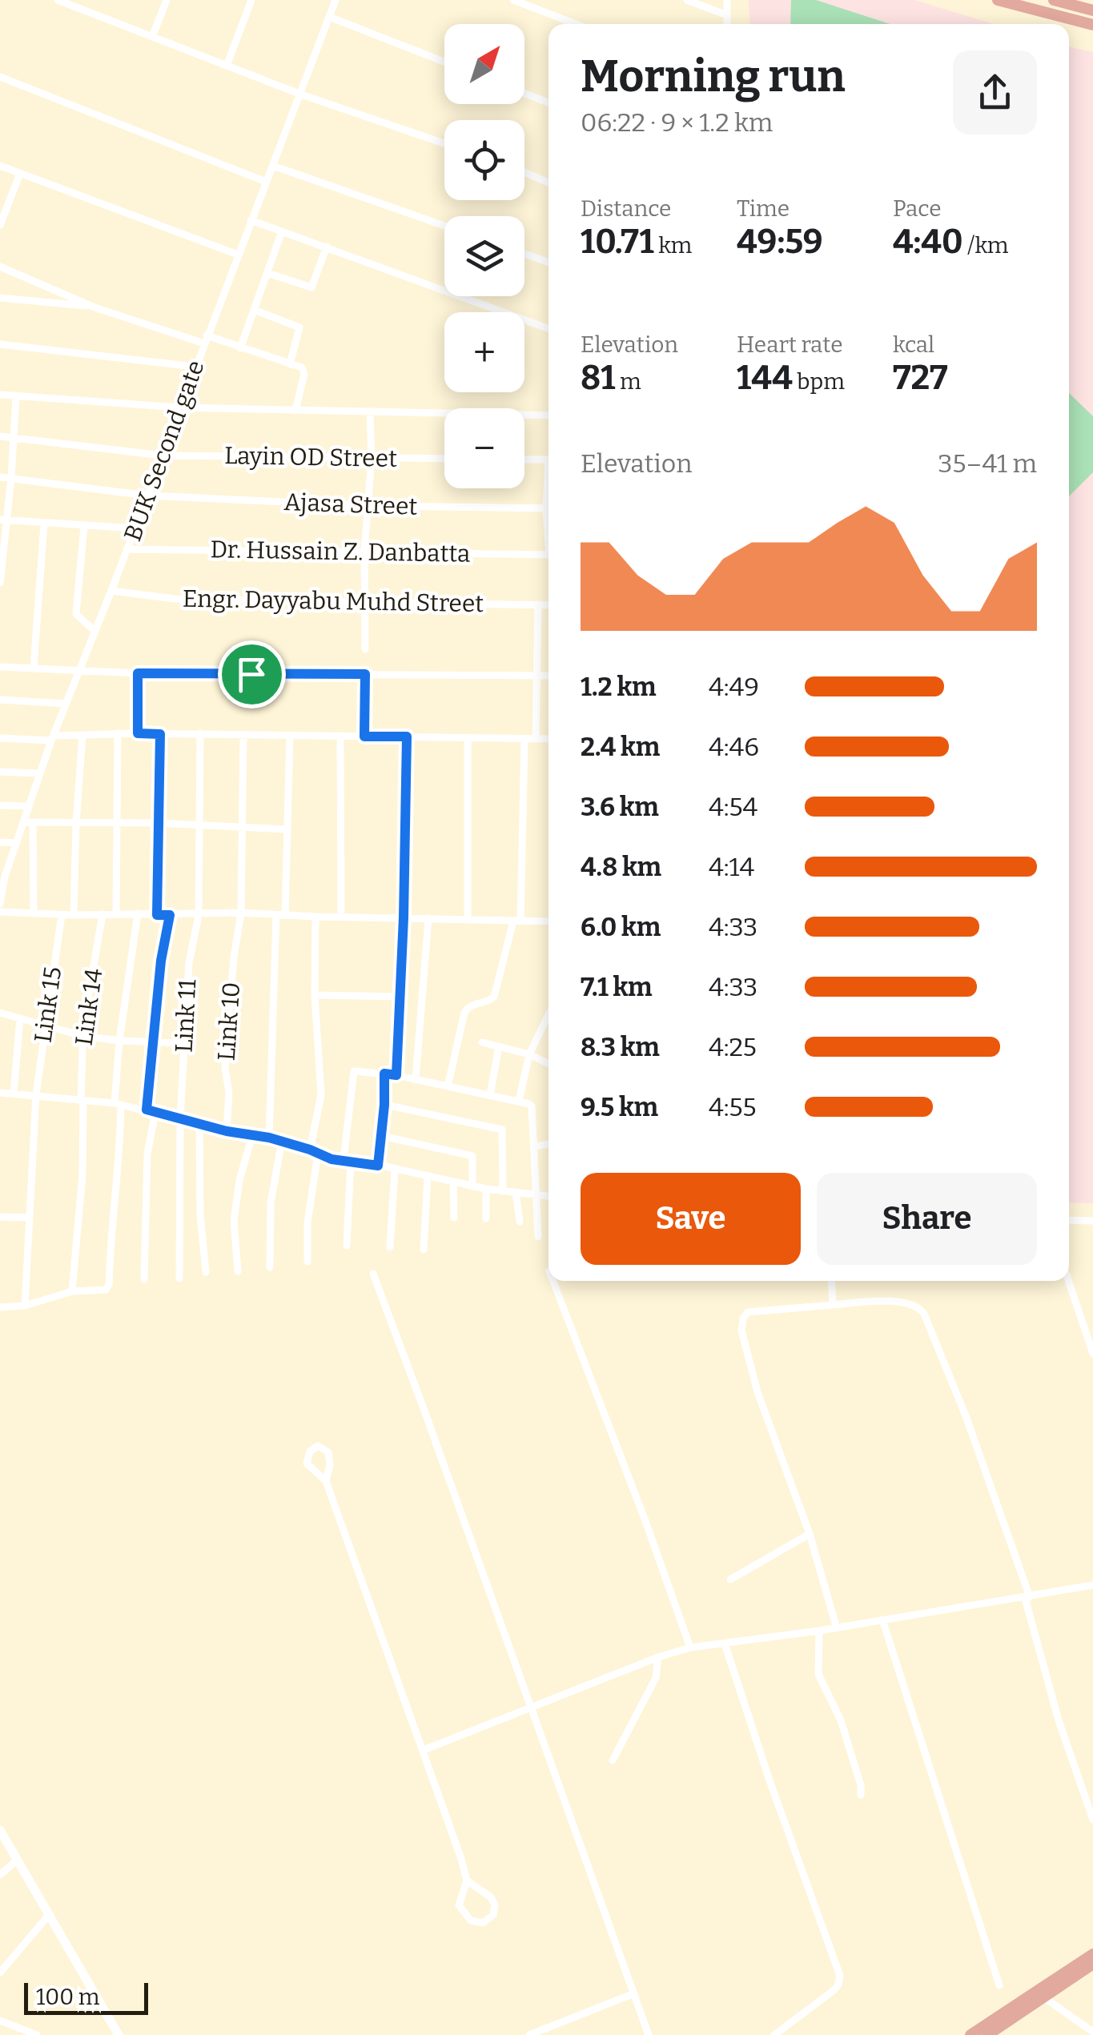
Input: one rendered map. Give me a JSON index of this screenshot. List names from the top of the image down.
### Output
{
  "streets": {
    "street": [
      "BUK Second gate",
      "Layin OD Street",
      "Ajasa Street",
      "Dr. Hussain Z. Danbatta",
      "Engr. Dayyabu Muhd Street",
      "Link 15",
      "Link 14",
      "Link 11",
      "Link 10"
    ]
  },
  "crossings": [
    ["BUK Second gate", "Layin OD Street"],
    ["BUK Second gate", "Ajasa Street"],
    ["BUK Second gate", "Dr. Hussain Z. Danbatta"],
    ["BUK Second gate", "Engr. Dayyabu Muhd Street"]
  ],
  "scale_bar": "100 m",
  "north": "top right",
  "page": {
    "map_buttons": ["+", "−"],
    "heading": ["Morning run", "06:22 · 9 × 1.2 km"],
    "stats": [
      ["Distance", "10.71 km"],
      ["Time", "49:59"],
      ["Pace", "4:40 /km"],
      ["Elevation", "81 m"],
      ["Heart rate", "144 bpm"],
      ["kcal", "727"]
    ],
    "chart": ["Elevation", "35–41 m"],
    "list": [
      {
        "name": "1.2 km",
        "note": "4:49"
      },
      {
        "name": "2.4 km",
        "note": "4:46"
      },
      {
        "name": "3.6 km",
        "note": "4:54"
      },
      {
        "name": "4.8 km",
        "note": "4:14"
      },
      {
        "name": "6.0 km",
        "note": "4:33"
      },
      {
        "name": "7.1 km",
        "note": "4:33"
      },
      {
        "name": "8.3 km",
        "note": "4:25"
      },
      {
        "name": "9.5 km",
        "note": "4:55"
      }
    ],
    "buttons": ["Save", "Share"],
    "scale": "100 m"
  }
}
